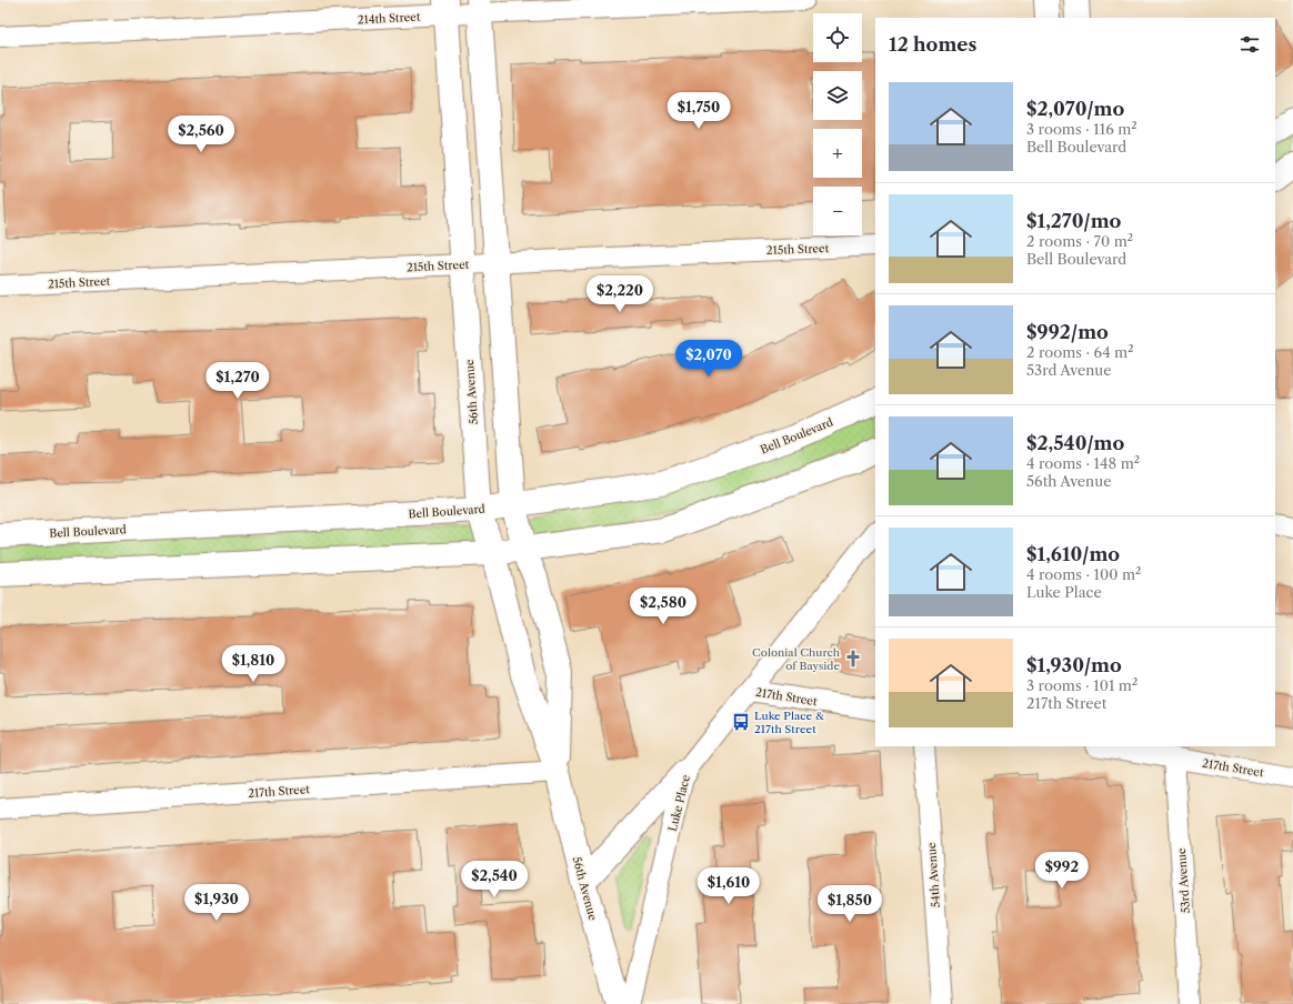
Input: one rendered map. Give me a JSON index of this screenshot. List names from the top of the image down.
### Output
{
  "streets": {
    "street": [
      "214th Street",
      "215th Street",
      "56th Avenue",
      "Bell Boulevard",
      "217th Street",
      "Luke Place",
      "54th Avenue",
      "53rd Avenue"
    ]
  },
  "crossings": [
    ["214th Street", "56th Avenue"],
    ["215th Street", "56th Avenue"],
    ["56th Avenue", "Bell Boulevard"],
    ["56th Avenue", "217th Street"],
    ["217th Street", "Luke Place"],
    ["217th Street", "53rd Avenue"]
  ],
  "places": {
    "church": ["Colonial Church of Bayside"],
    "bus stop": ["Luke Place & 217th Street"]
  },
  "page": {
    "map_buttons": ["+", "−"],
    "heading": "12 homes",
    "list": [
      {
        "name": "$2,070/mo",
        "note": "3 rooms · 116 m² · Bell Boulevard"
      },
      {
        "name": "$1,270/mo",
        "note": "2 rooms · 70 m² · Bell Boulevard"
      },
      {
        "name": "$992/mo",
        "note": "2 rooms · 64 m² · 53rd Avenue"
      },
      {
        "name": "$2,540/mo",
        "note": "4 rooms · 148 m² · 56th Avenue"
      },
      {
        "name": "$1,610/mo",
        "note": "4 rooms · 100 m² · Luke Place"
      },
      {
        "name": "$1,930/mo",
        "note": "3 rooms · 101 m² · 217th Street"
      }
    ],
    "price": [
      "$1,750",
      "$2,560",
      "$2,220",
      "$2,070",
      "$1,270",
      "$2,580",
      "$1,810",
      "$992",
      "$2,540",
      "$1,610",
      "$1,930",
      "$1,850"
    ]
  }
}
